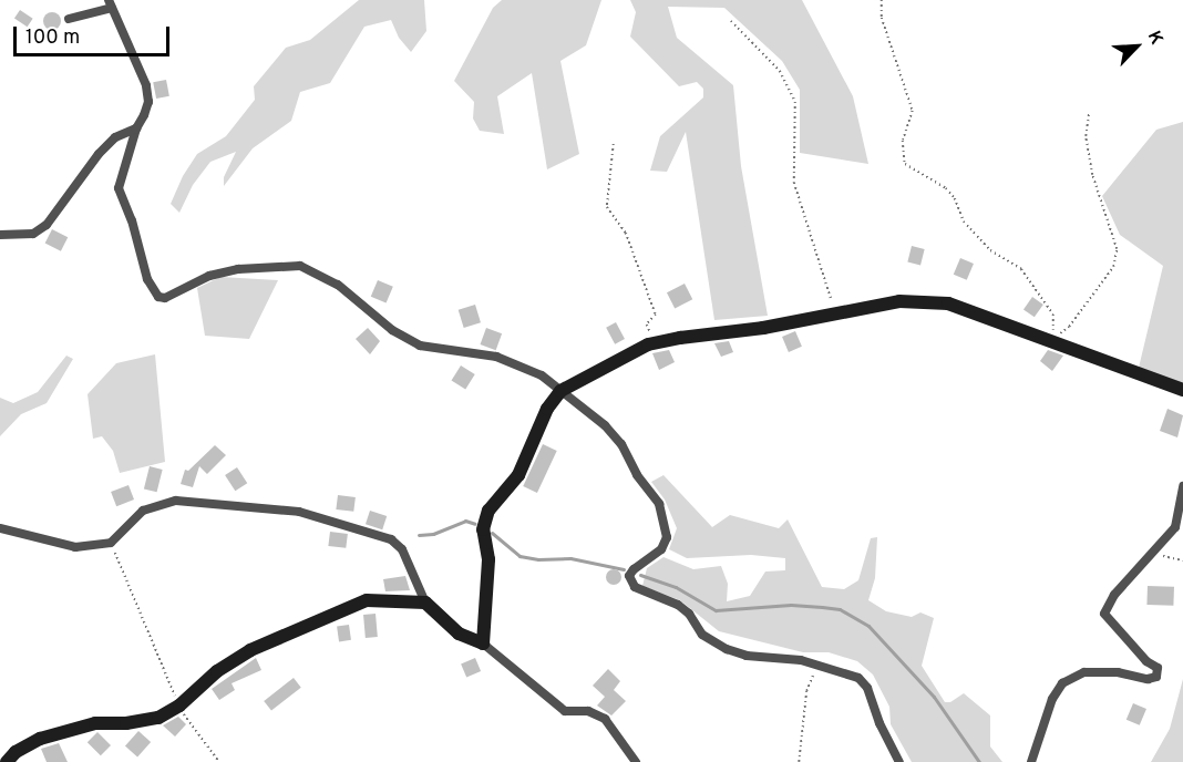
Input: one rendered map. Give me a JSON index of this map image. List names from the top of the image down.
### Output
{
  "scale_bar": "100 m",
  "north": "top right"
}
